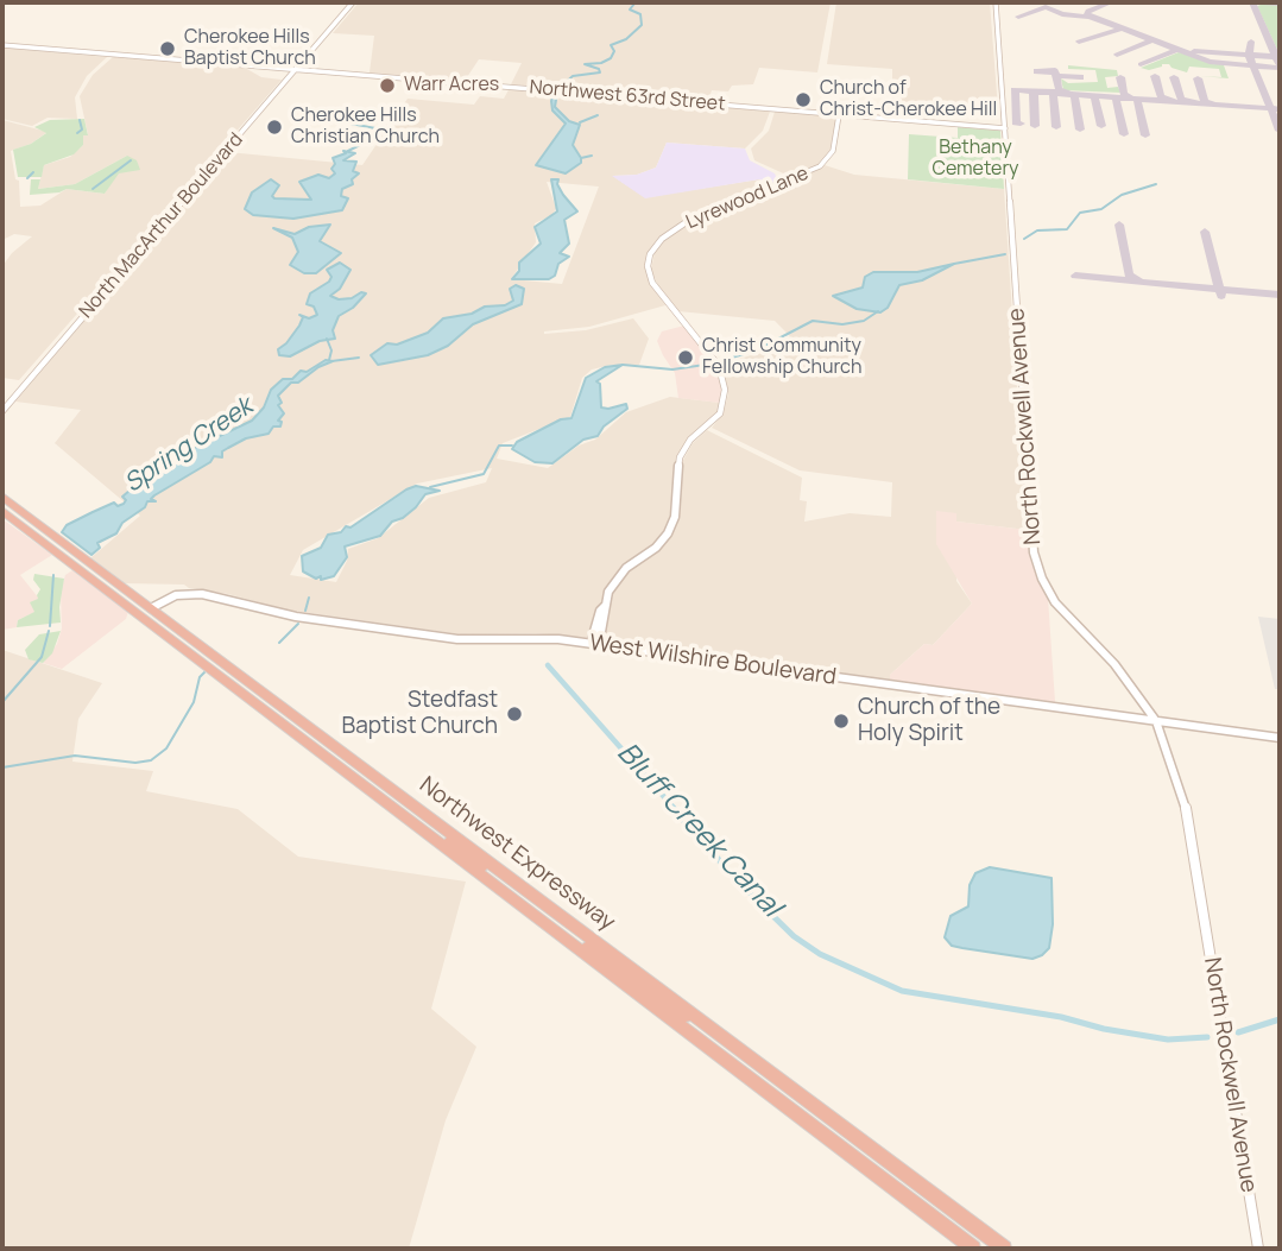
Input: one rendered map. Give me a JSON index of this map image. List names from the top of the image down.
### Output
{
  "streets": {
    "highway": ["Northwest Expressway"],
    "main road": [
      "Northwest 63rd Street",
      "Lyrewood Lane",
      "North MacArthur Boulevard",
      "North Rockwell Avenue",
      "West Wilshire Boulevard"
    ]
  },
  "crossings": [
    ["Northwest 63rd Street", "Lyrewood Lane"],
    ["Northwest 63rd Street", "North MacArthur Boulevard"],
    ["Northwest 63rd Street", "North Rockwell Avenue"],
    ["Lyrewood Lane", "West Wilshire Boulevard"],
    ["North Rockwell Avenue", "West Wilshire Boulevard"],
    ["West Wilshire Boulevard", "Northwest Expressway"]
  ],
  "water": ["Spring Creek", "Bluff Creek Canal"],
  "parks": ["Bethany Cemetery"],
  "places": [
    "Cherokee Hills Baptist Church",
    "Warr Acres",
    "Church of Christ-Cherokee Hill",
    "Cherokee Hills Christian Church",
    "Christ Community Fellowship Church",
    "Stedfast Baptist Church",
    "Church of the Holy Spirit"
  ]
}
